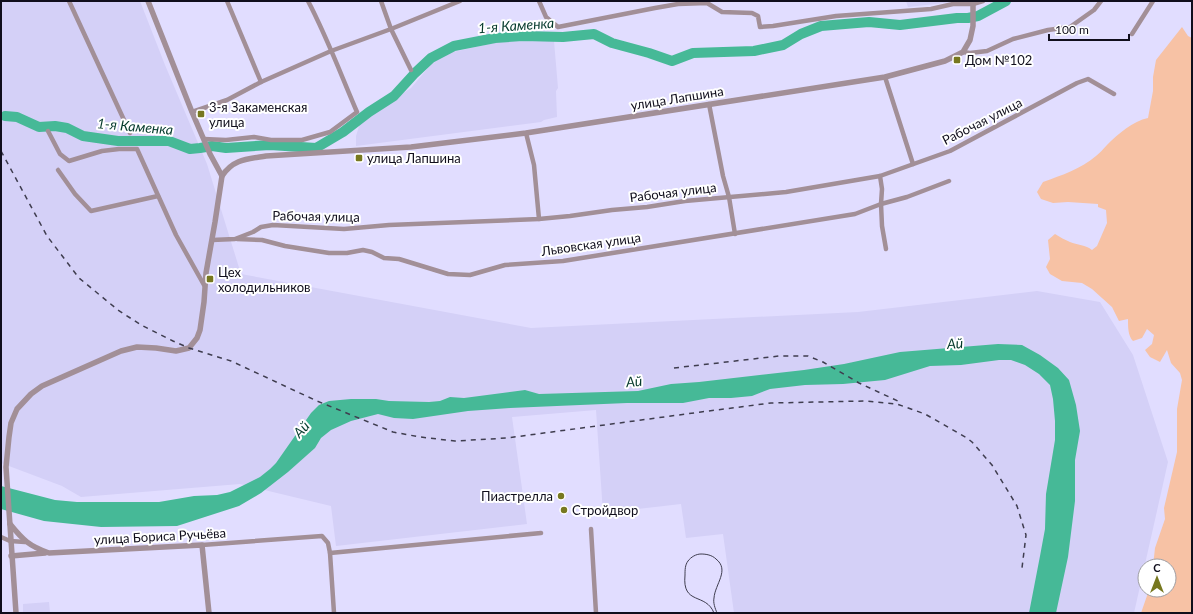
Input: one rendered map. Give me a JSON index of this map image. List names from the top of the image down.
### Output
{
  "streets": {
    "street": [
      "улица Лапшина",
      "Рабочая улица",
      "Львовская улица",
      "улица Бориса Ручьёва"
    ]
  },
  "crossings": [
    ["Рабочая улица", "Львовская улица"]
  ],
  "water": ["1-я Каменка", "Ай"],
  "places": {
    "transit": [
      "Дом №102",
      "3-я Закаменская улица",
      "улица Лапшина",
      "Цех холодильников"
    ],
    "other": ["Пиастрелла", "Стройдвор"]
  },
  "scale_bar": "100 m",
  "north": "top"
}
